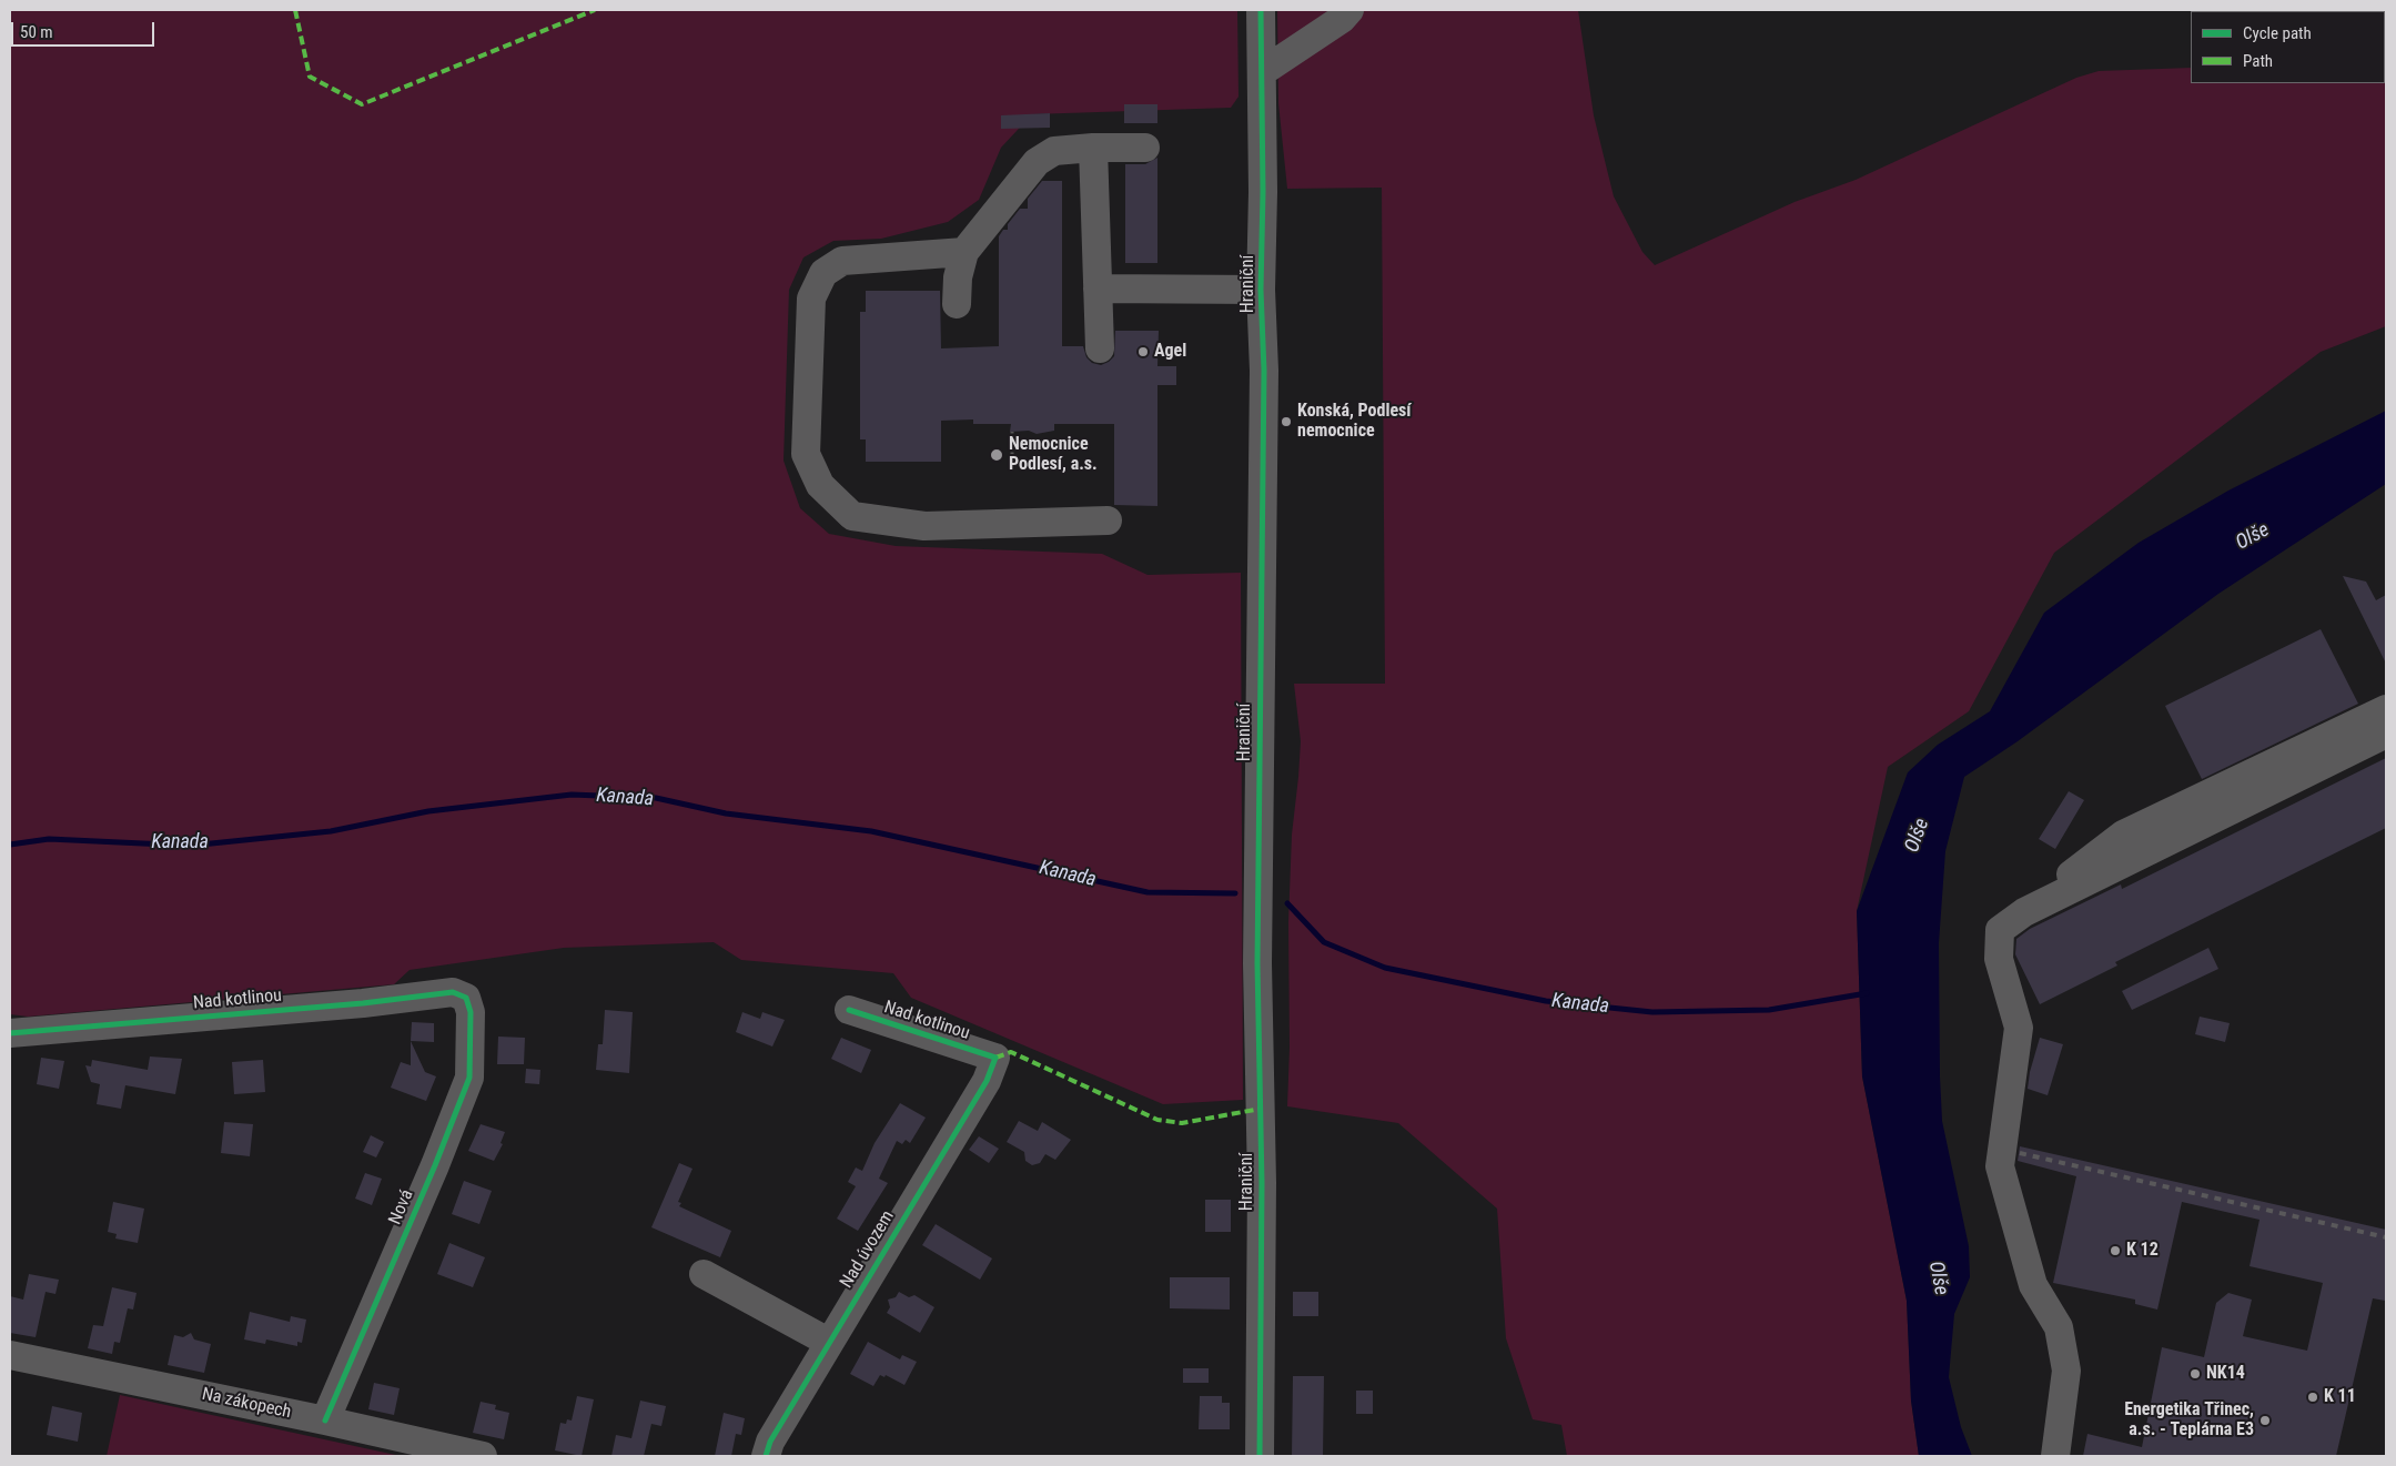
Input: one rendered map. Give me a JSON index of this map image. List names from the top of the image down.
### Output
{
  "streets": {
    "street": [
      "Hraniční",
      "Nad kotlinou",
      "Nová",
      "Nad úvozem",
      "Na zákopech"
    ]
  },
  "crossings": [
    ["Nad kotlinou", "Nová"],
    ["Nad kotlinou", "Nad úvozem"],
    ["Nová", "Na zákopech"]
  ],
  "water": ["Olše", "Kanada"],
  "places": [
    "Agel",
    "Konská, Podlesí nemocnice",
    "Nemocnice Podlesí, a.s.",
    "K 12",
    "NK14",
    "K 11",
    "Energetika Třinec, a.s. - Teplárna E3"
  ],
  "legend": ["Cycle path", "Path"],
  "scale_bar": "50 m"
}
